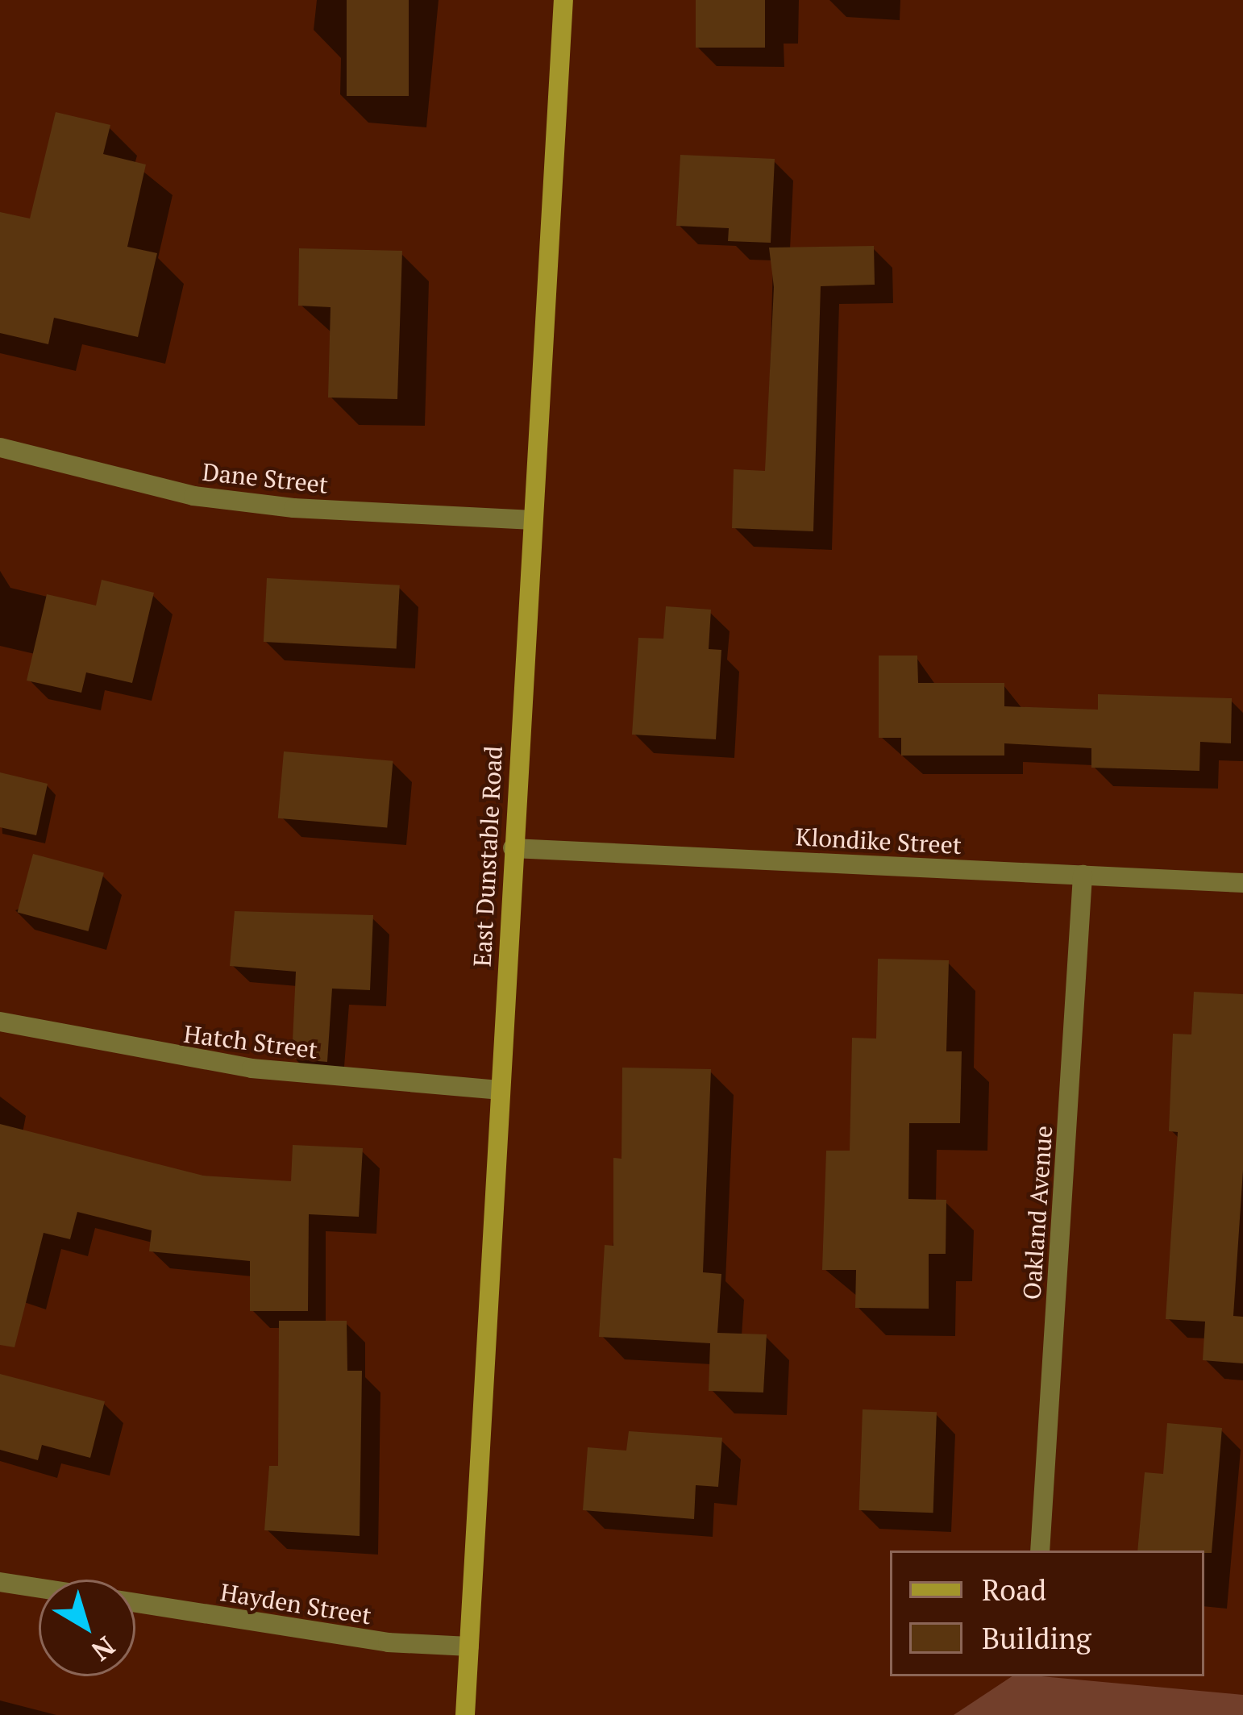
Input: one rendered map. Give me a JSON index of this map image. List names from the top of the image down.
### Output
{
  "streets": {
    "street": [
      "Dane Street",
      "Klondike Street",
      "East Dunstable Road",
      "Hatch Street",
      "Oakland Avenue",
      "Hayden Street"
    ]
  },
  "crossings": [
    ["Dane Street", "East Dunstable Road"],
    ["Klondike Street", "East Dunstable Road"],
    ["Klondike Street", "Oakland Avenue"],
    ["East Dunstable Road", "Hatch Street"],
    ["East Dunstable Road", "Hayden Street"]
  ],
  "legend": ["Road", "Building"],
  "north": "bottom right"
}
